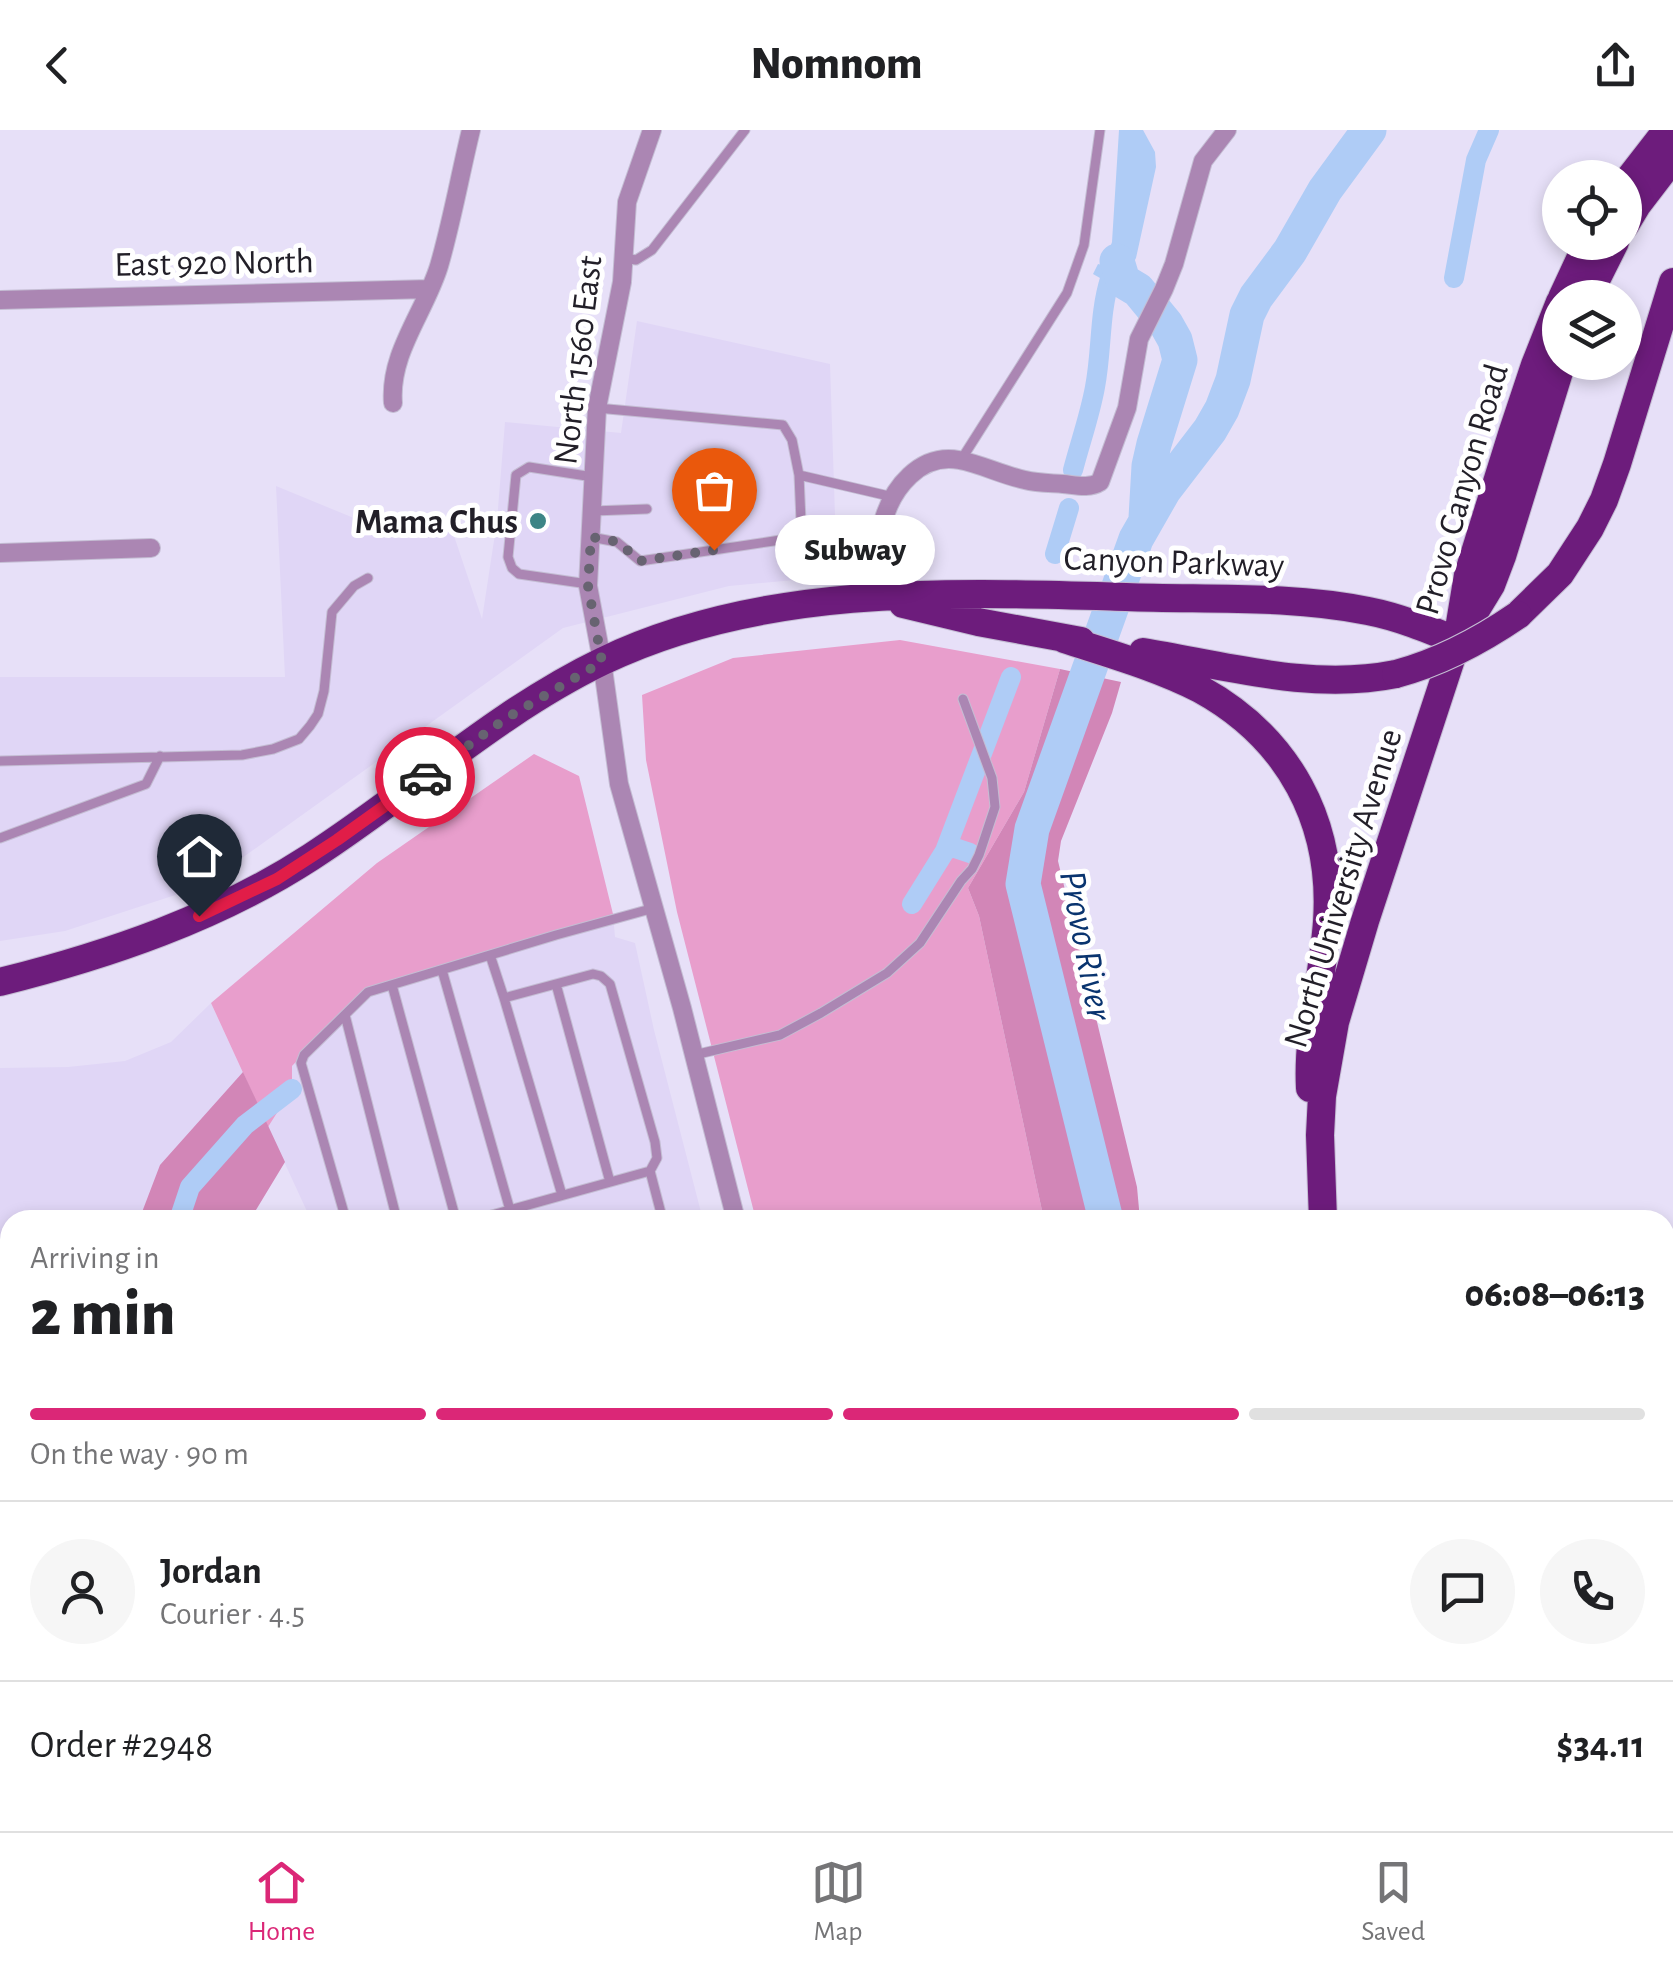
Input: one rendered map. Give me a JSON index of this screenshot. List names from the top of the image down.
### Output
{
  "streets": {
    "highway": ["Provo Canyon Road", "Canyon Parkway", "North University Avenue"],
    "street": ["East 920 North", "North 1560 East"]
  },
  "crossings": [
    ["North 1560 East", "Canyon Parkway"],
    ["Provo Canyon Road", "Canyon Parkway"],
    ["Provo Canyon Road", "North University Avenue"],
    ["Canyon Parkway", "North University Avenue"]
  ],
  "water": ["Provo River"],
  "places": ["Mama Chus", "Subway"],
  "page": {
    "header": "Nomnom",
    "bubble": "Subway",
    "heading": ["2 min", "Arriving in", "06:08–06:13"],
    "panel": [
      "Jordan",
      "Courier · 4.5",
      "Order #2948",
      "$34.11"
    ],
    "bar": "On the way · 90 m",
    "tabs": ["Home", "Map", "Saved"]
  }
}
